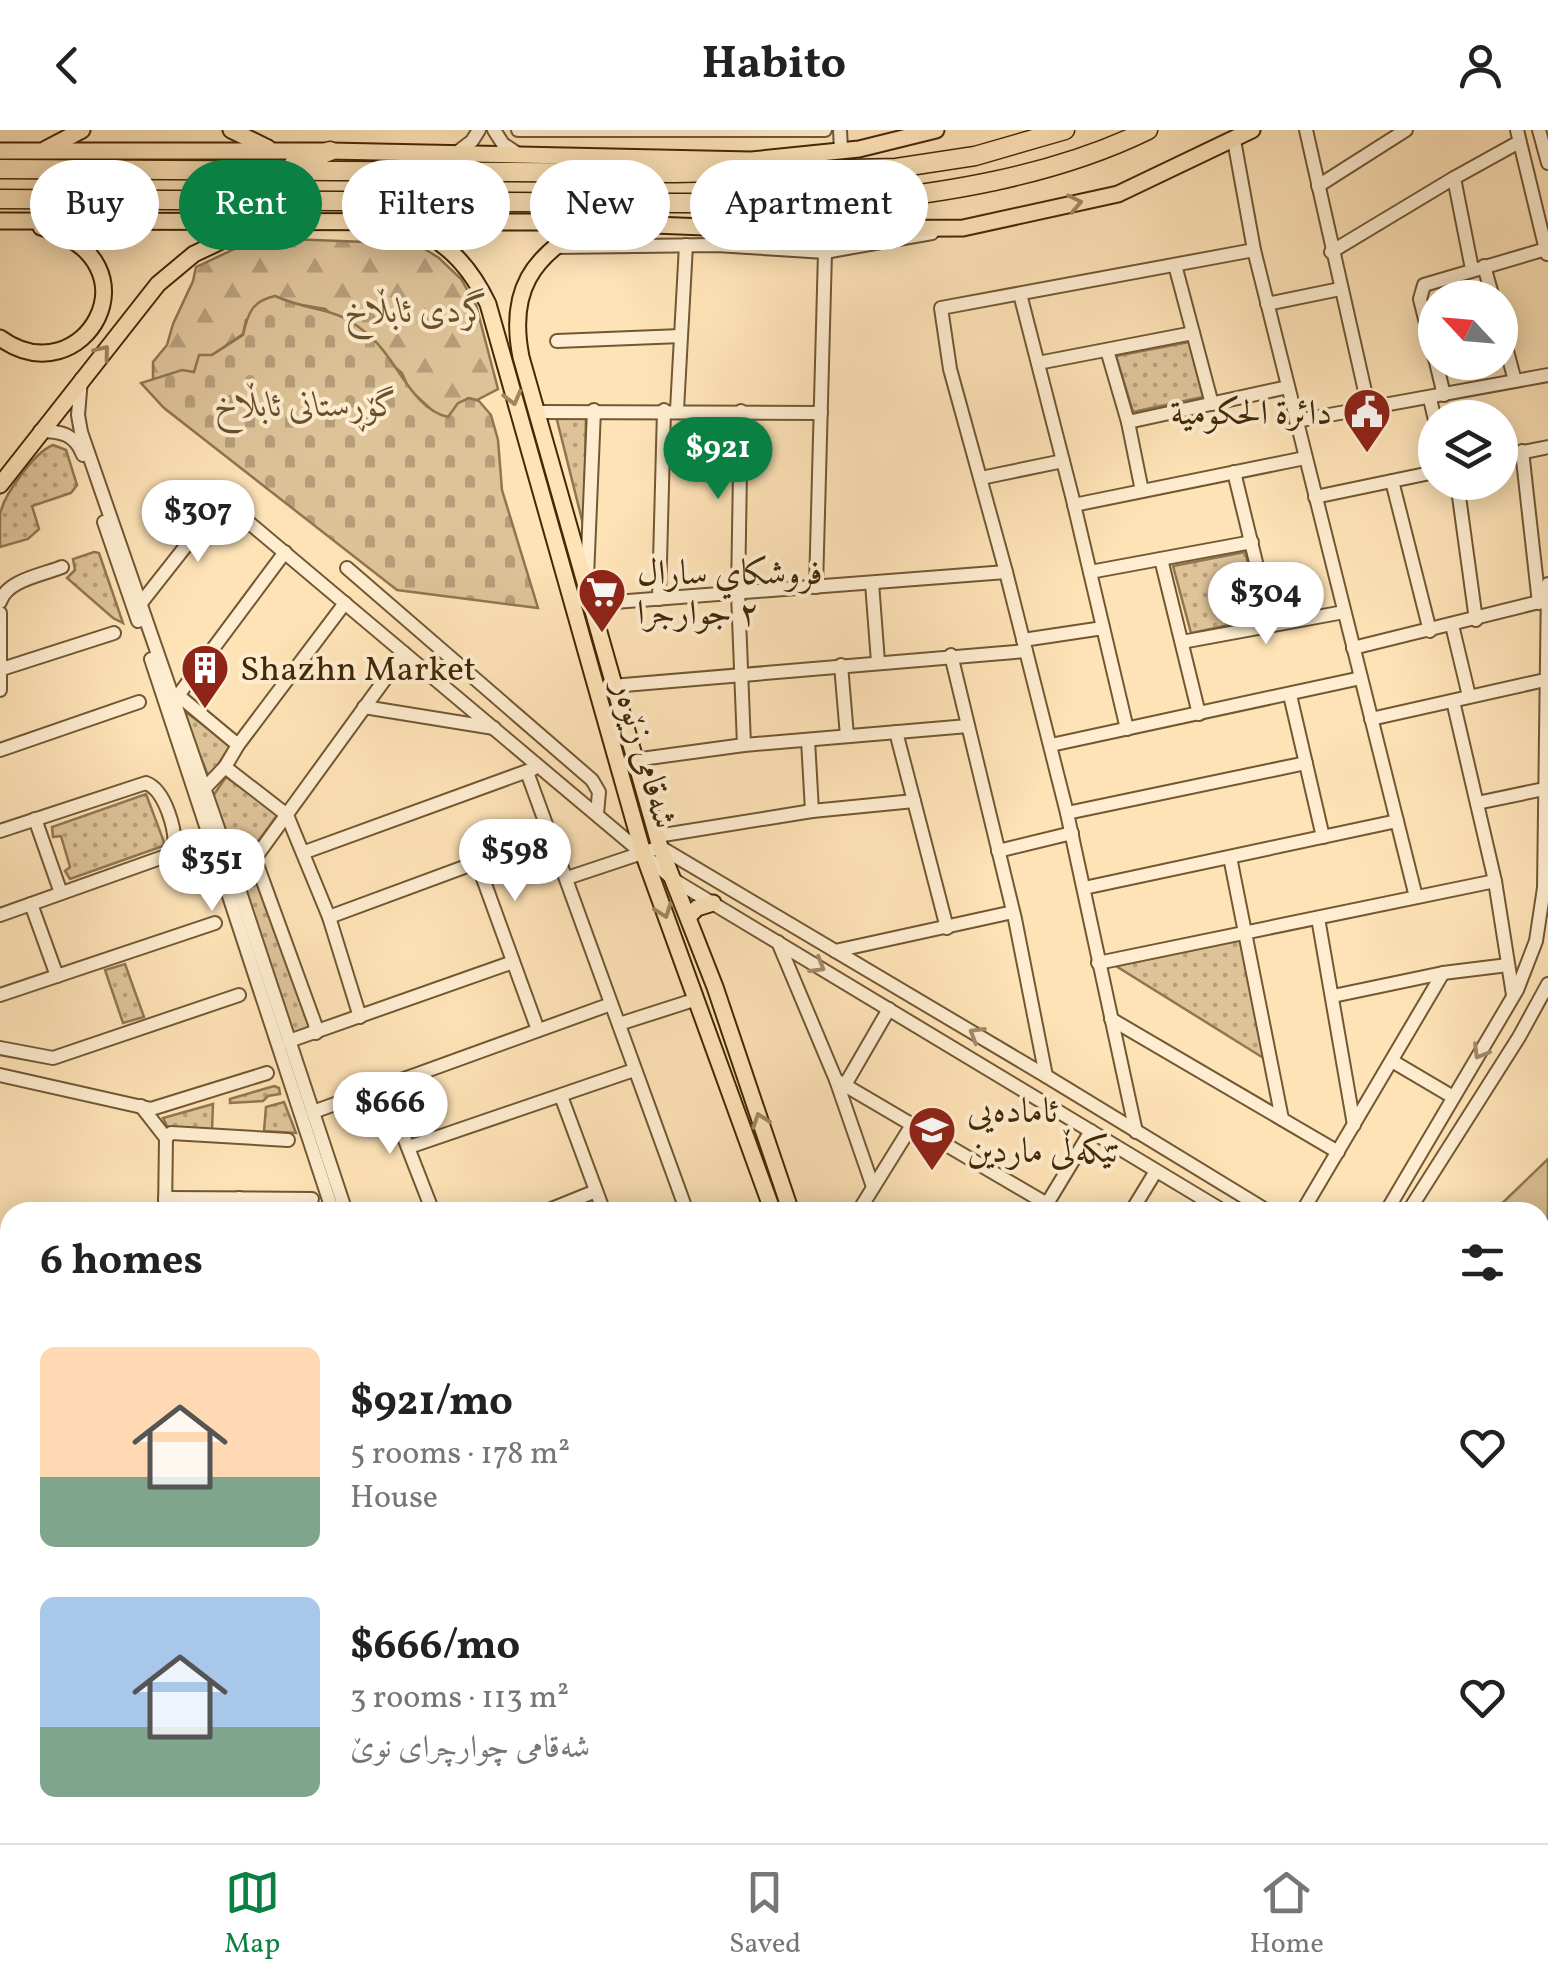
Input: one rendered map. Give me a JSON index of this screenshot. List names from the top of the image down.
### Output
{
  "streets": {
    "main road": ["شەقامی زێوەر"]
  },
  "parks": ["گردی ئابڵاخ", "گۆڕستانی ئابڵاخ"],
  "places": {
    "public building": ["دائرة الحكومية"],
    "supermarket": ["فروشكاي سارال ٢ جوارجرا"],
    "building": ["Shazhn Market"],
    "school or university": ["ئامادەیی تێکەڵی ماردین"]
  },
  "north": "top left",
  "page": {
    "header": "Habito",
    "chip": [
      "Buy",
      "Rent",
      "Filters",
      "New",
      "Apartment"
    ],
    "price": [
      "$921",
      "$307",
      "$304",
      "$598",
      "$351",
      "$666"
    ],
    "heading": "6 homes",
    "list": [
      {
        "name": "$921/mo",
        "note": "5 rooms · 178 m² · House"
      },
      {
        "name": "$666/mo",
        "note": "3 rooms · 113 m² · شەقامی چوارچرای نوێ"
      }
    ],
    "tabs": ["Map", "Saved", "Home"]
  }
}
